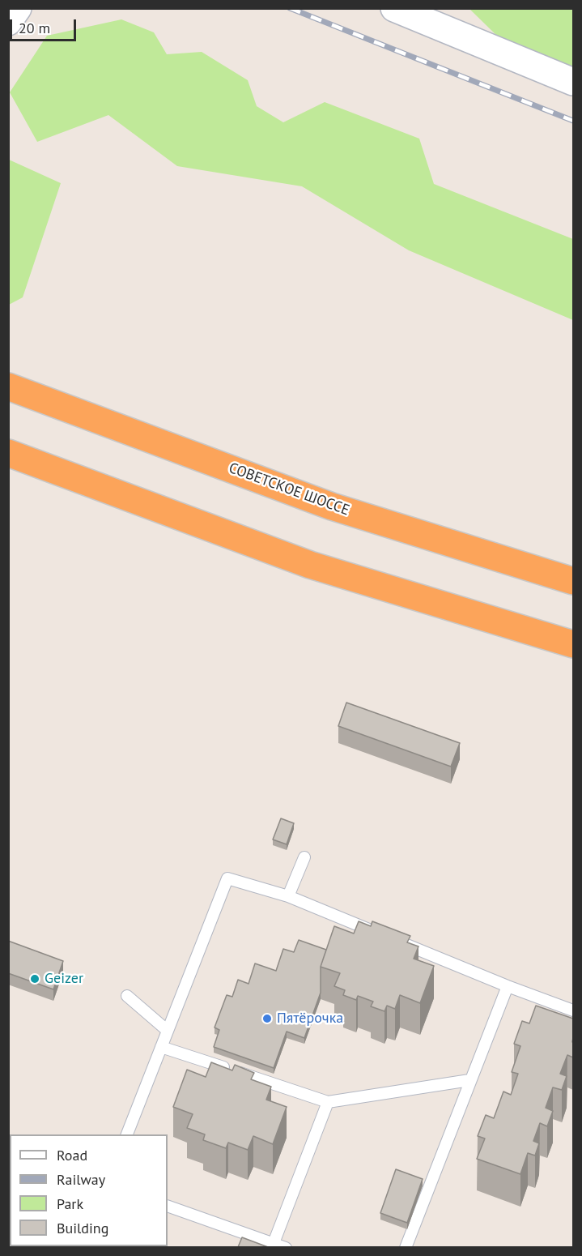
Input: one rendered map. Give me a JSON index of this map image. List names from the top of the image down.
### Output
{
  "streets": {
    "highway": ["СОВЕТСКОЕ ШОССЕ"]
  },
  "places": ["Geizer", "Пятёрочка"],
  "legend": [
    "Road",
    "Railway",
    "Park",
    "Building"
  ],
  "scale_bar": "20 m"
}
